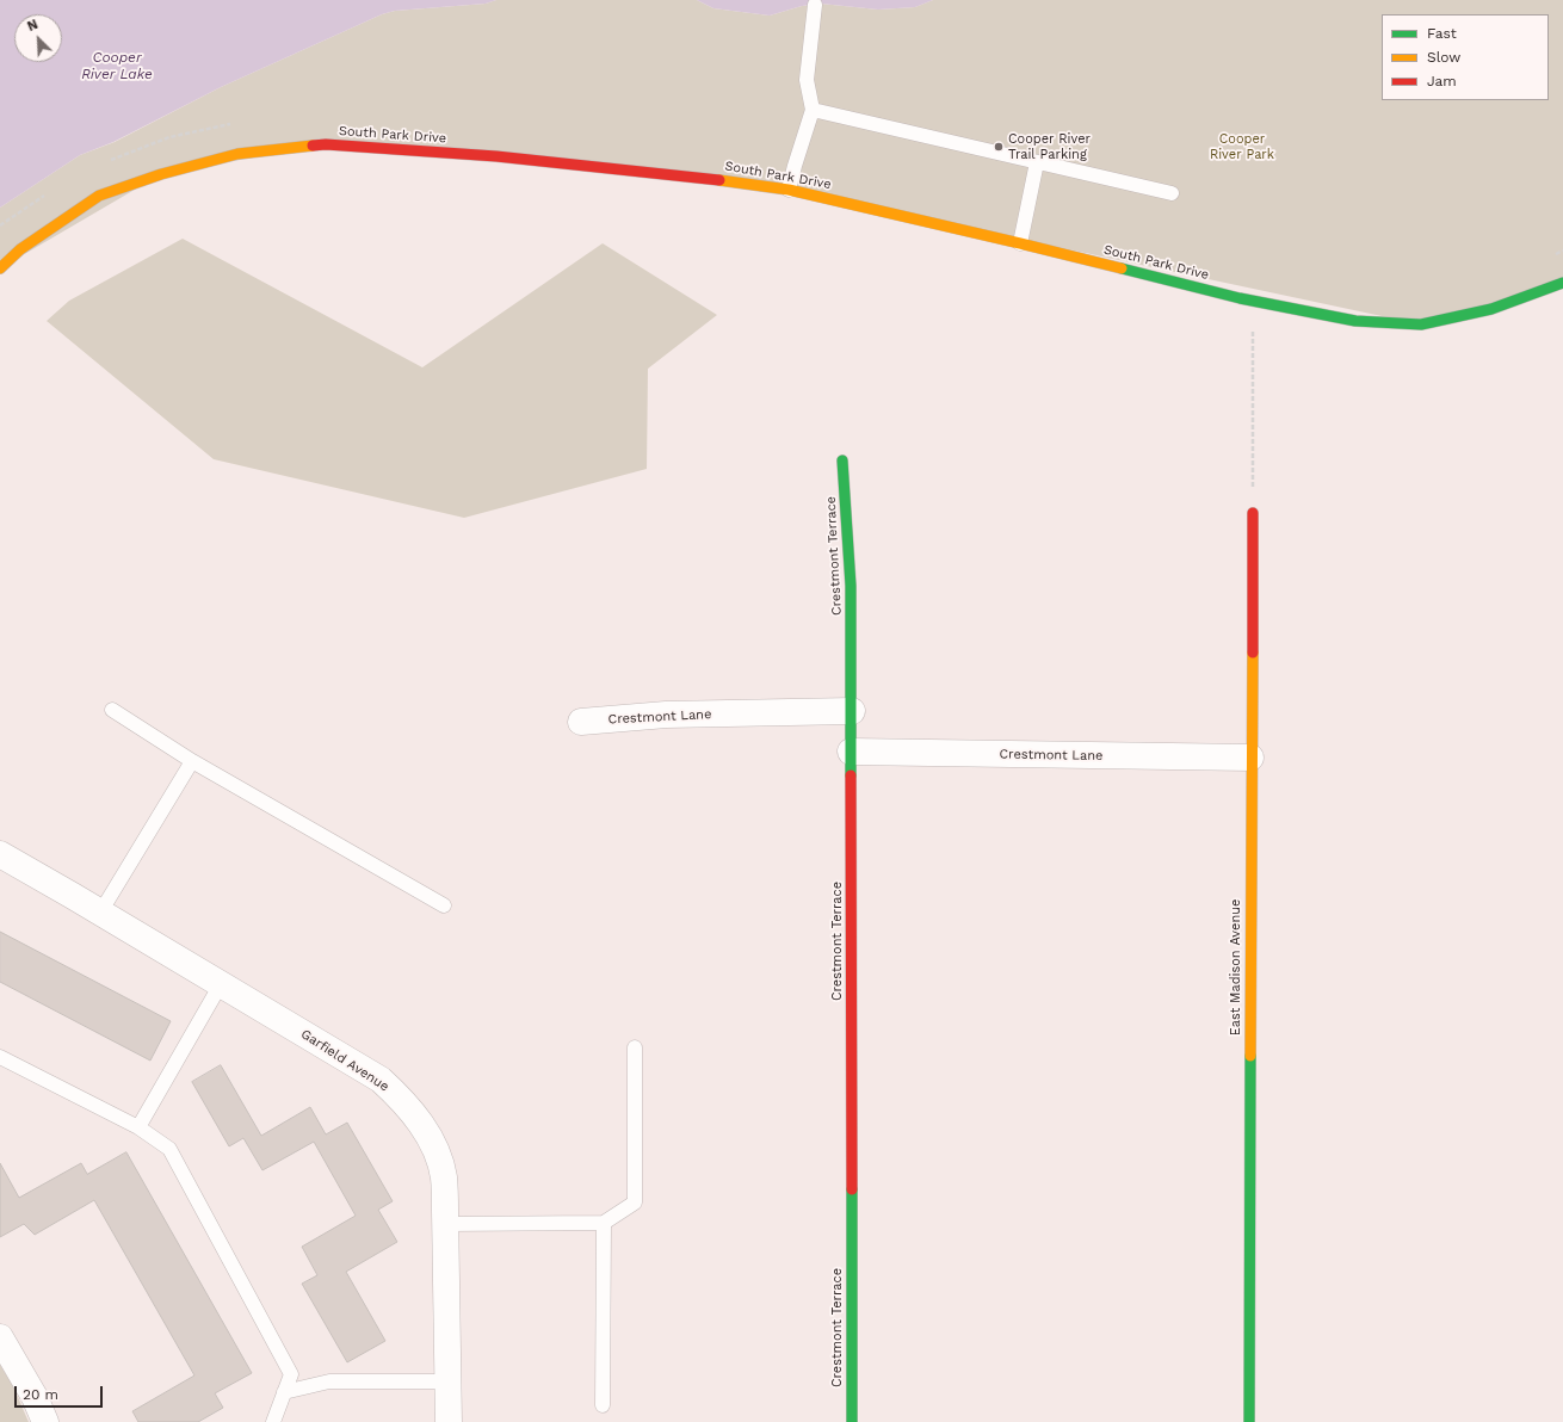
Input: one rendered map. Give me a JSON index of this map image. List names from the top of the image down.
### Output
{
  "streets": {
    "street": [
      "South Park Drive",
      "Crestmont Terrace",
      "Crestmont Lane",
      "East Madison Avenue",
      "Garfield Avenue"
    ]
  },
  "crossings": [
    ["Crestmont Terrace", "Crestmont Lane"],
    ["Crestmont Lane", "East Madison Avenue"]
  ],
  "water": ["Cooper River Lake"],
  "parks": ["Cooper River Park"],
  "places": ["Cooper River Trail Parking"],
  "legend": ["Fast", "Slow", "Jam"],
  "scale_bar": "20 m",
  "north": "top left"
}
